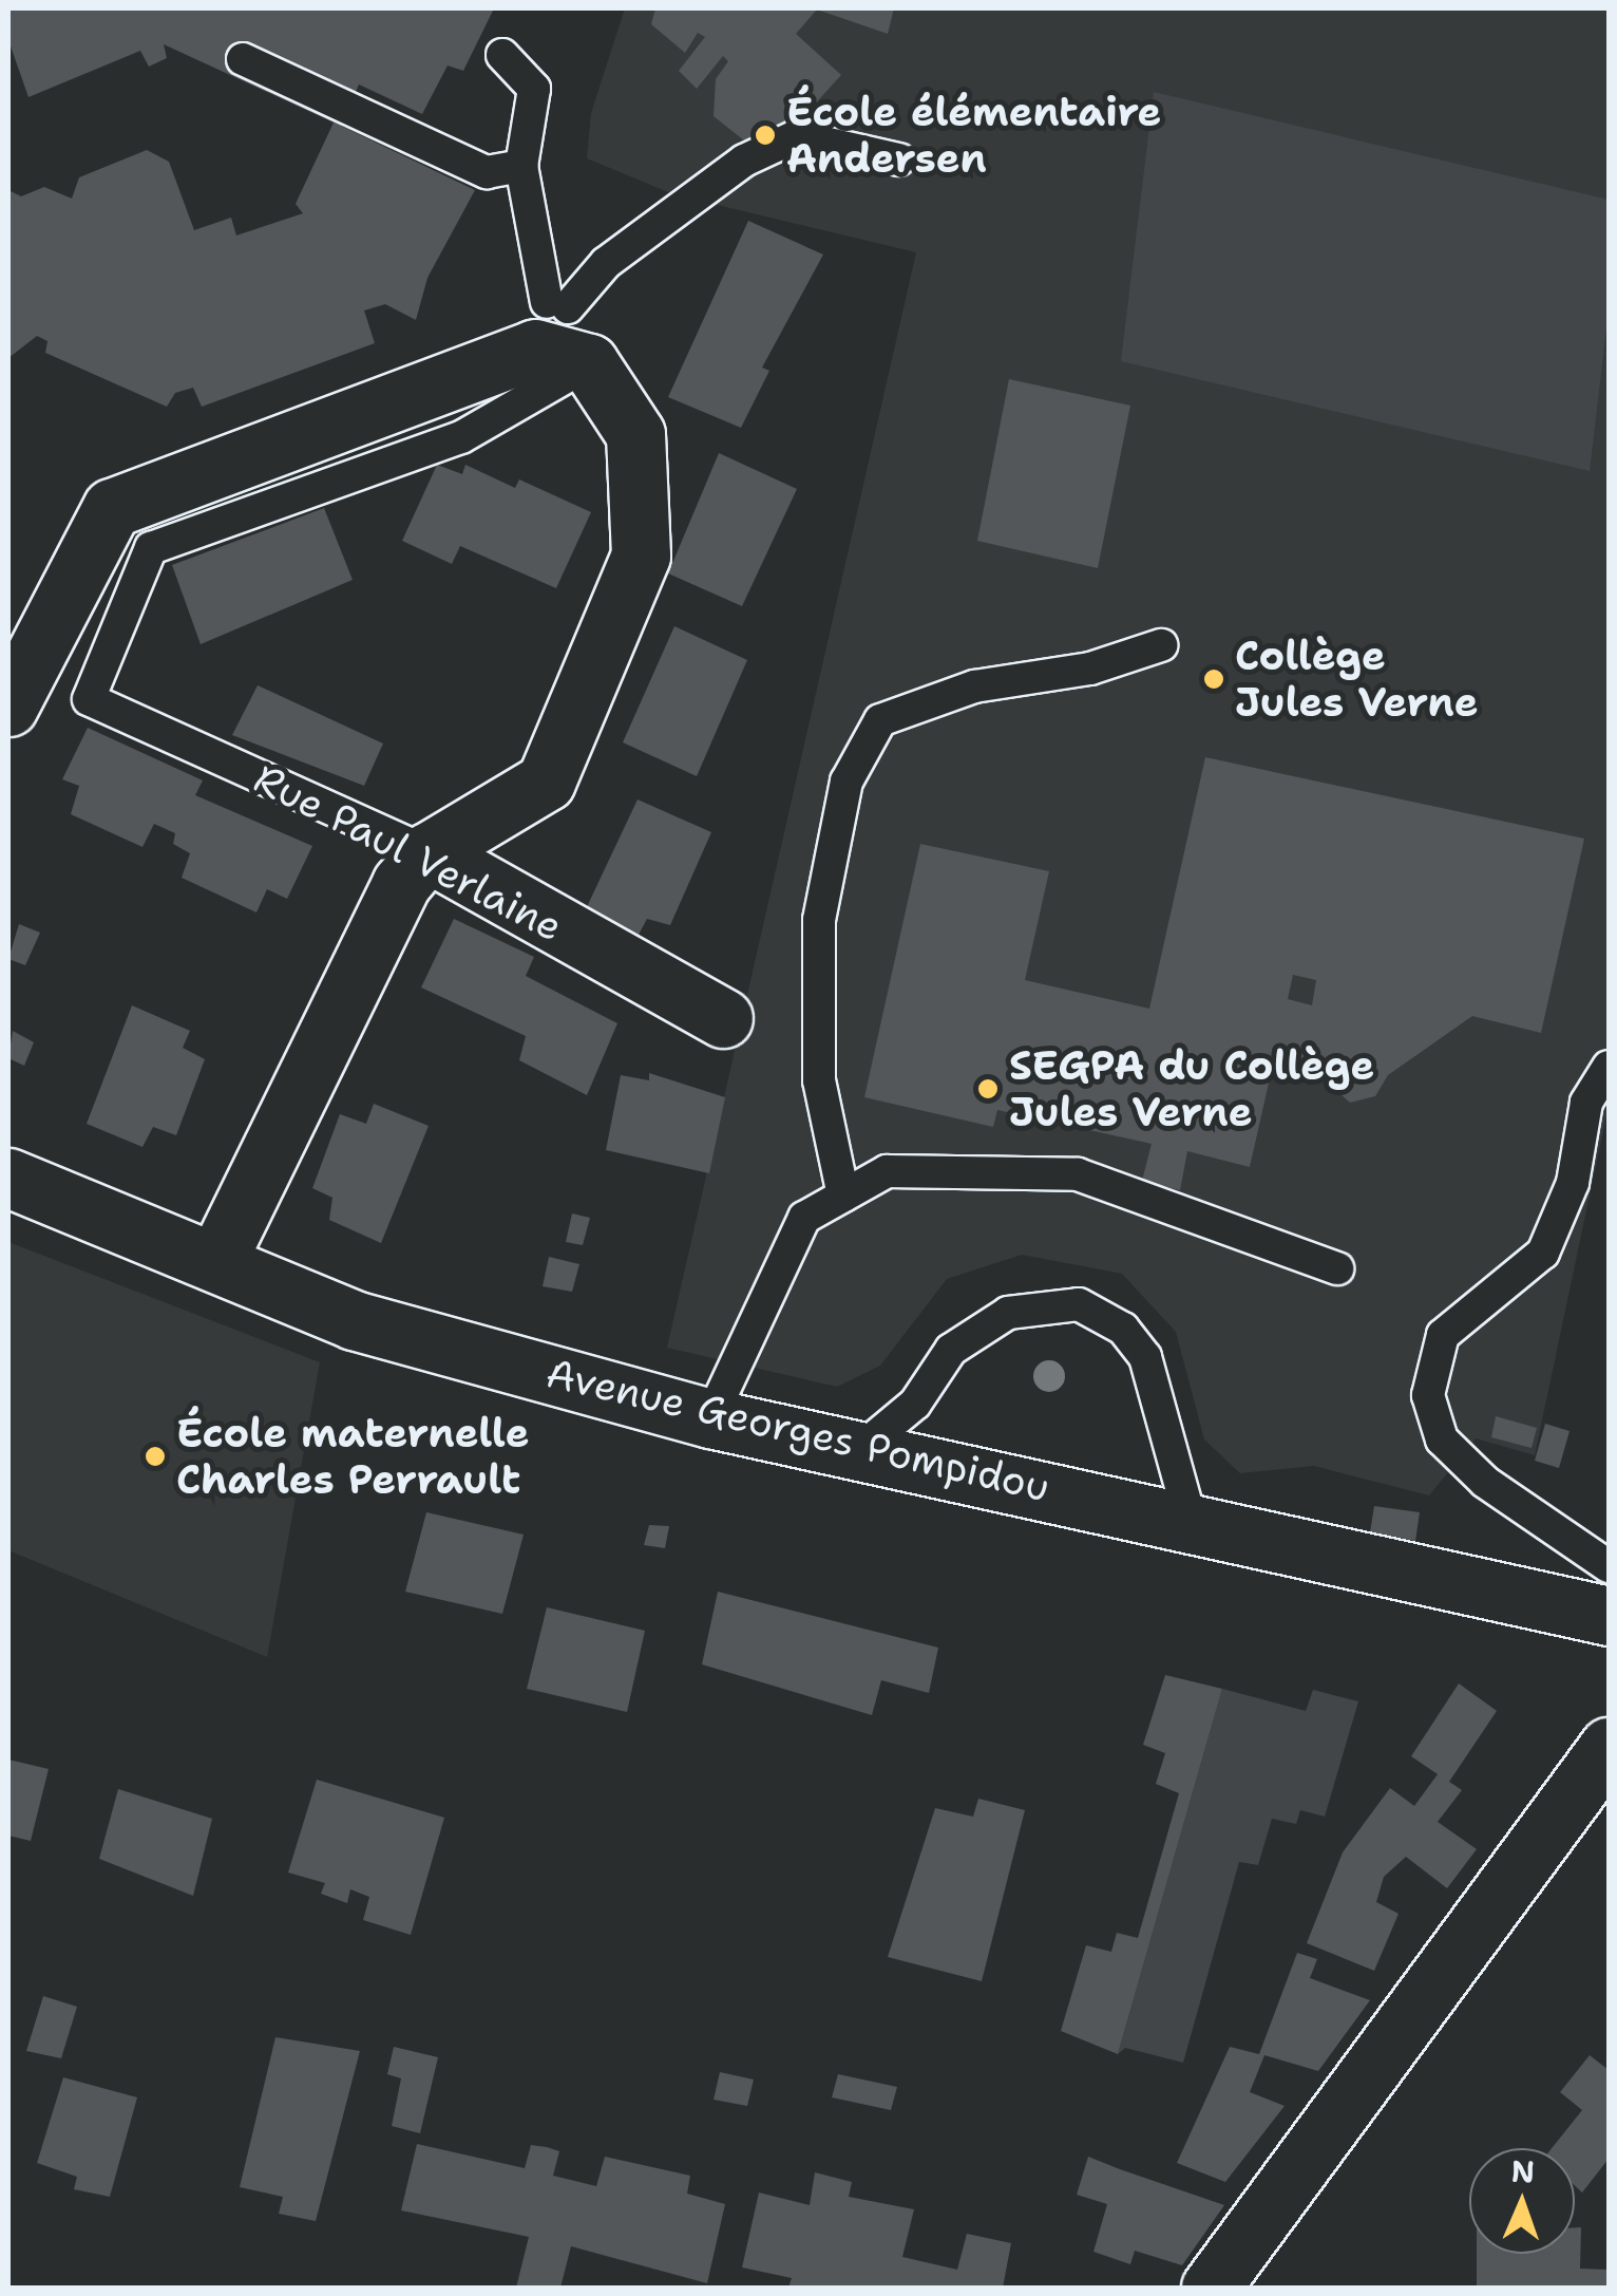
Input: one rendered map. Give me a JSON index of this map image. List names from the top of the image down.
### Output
{
  "streets": {
    "street": ["Rue Paul Verlaine", "Avenue Georges Pompidou"]
  },
  "places": [
    "École élémentaire Andersen",
    "Collège Jules Verne",
    "SEGPA du Collège Jules Verne",
    "École maternelle Charles Perrault"
  ],
  "north": "top"
}
